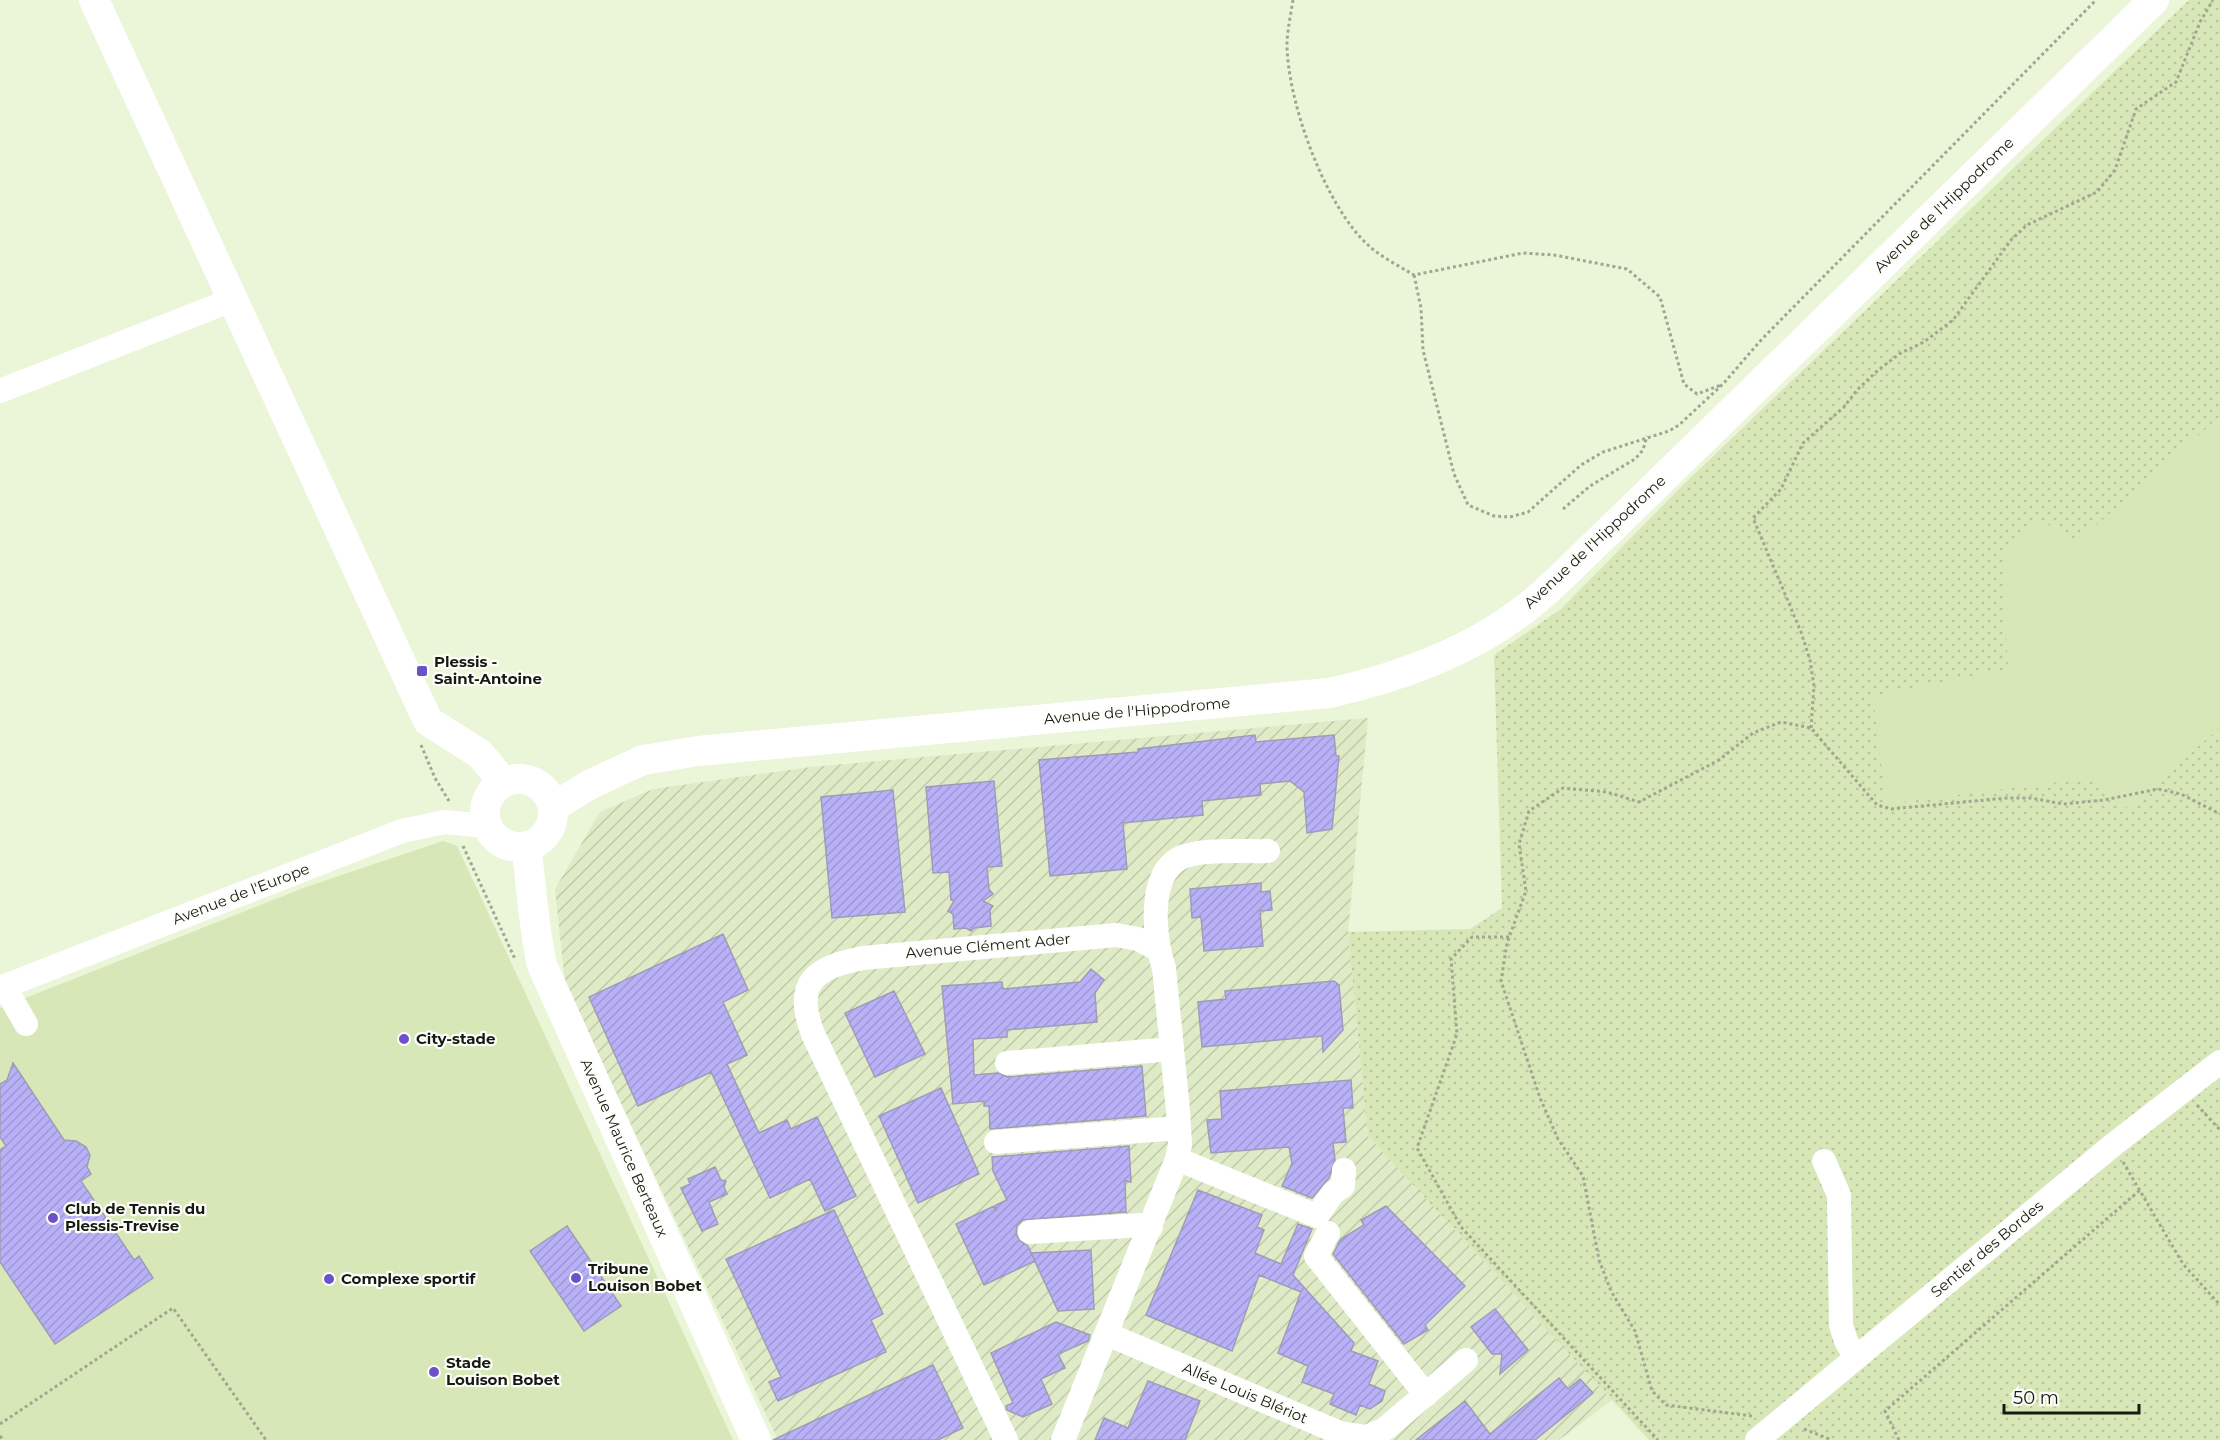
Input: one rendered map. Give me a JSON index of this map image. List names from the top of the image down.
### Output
{
  "streets": {
    "main road": ["Avenue de l'Hippodrome", "Avenue Maurice Berteaux"],
    "street": [
      "Avenue de l'Europe",
      "Avenue Clément Ader",
      "Sentier des Bordes",
      "Allée Louis Blériot"
    ]
  },
  "crossings": [
    ["Avenue de l'Hippodrome", "Avenue de l'Europe"],
    ["Avenue de l'Hippodrome", "Avenue Maurice Berteaux"],
    ["Avenue de l'Europe", "Avenue Maurice Berteaux"]
  ],
  "places": {
    "transit": ["Plessis - Saint-Antoine"],
    "other": [
      "City-stade",
      "Club de Tennis du Plessis-Trevise",
      "Tribune Louison Bobet",
      "Complexe sportif",
      "Stade Louison Bobet"
    ]
  },
  "scale_bar": "50 m"
}
